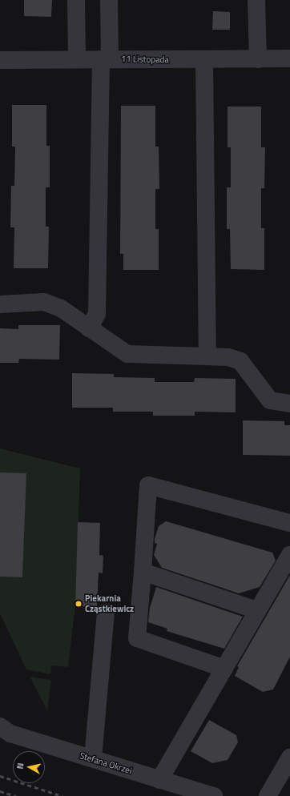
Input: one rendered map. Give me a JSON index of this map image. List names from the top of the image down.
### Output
{
  "streets": {
    "street": ["11 Listopada", "Stefana Okrzei"]
  },
  "places": ["Piekarnia Cząstkiewicz"],
  "north": "left"
}
